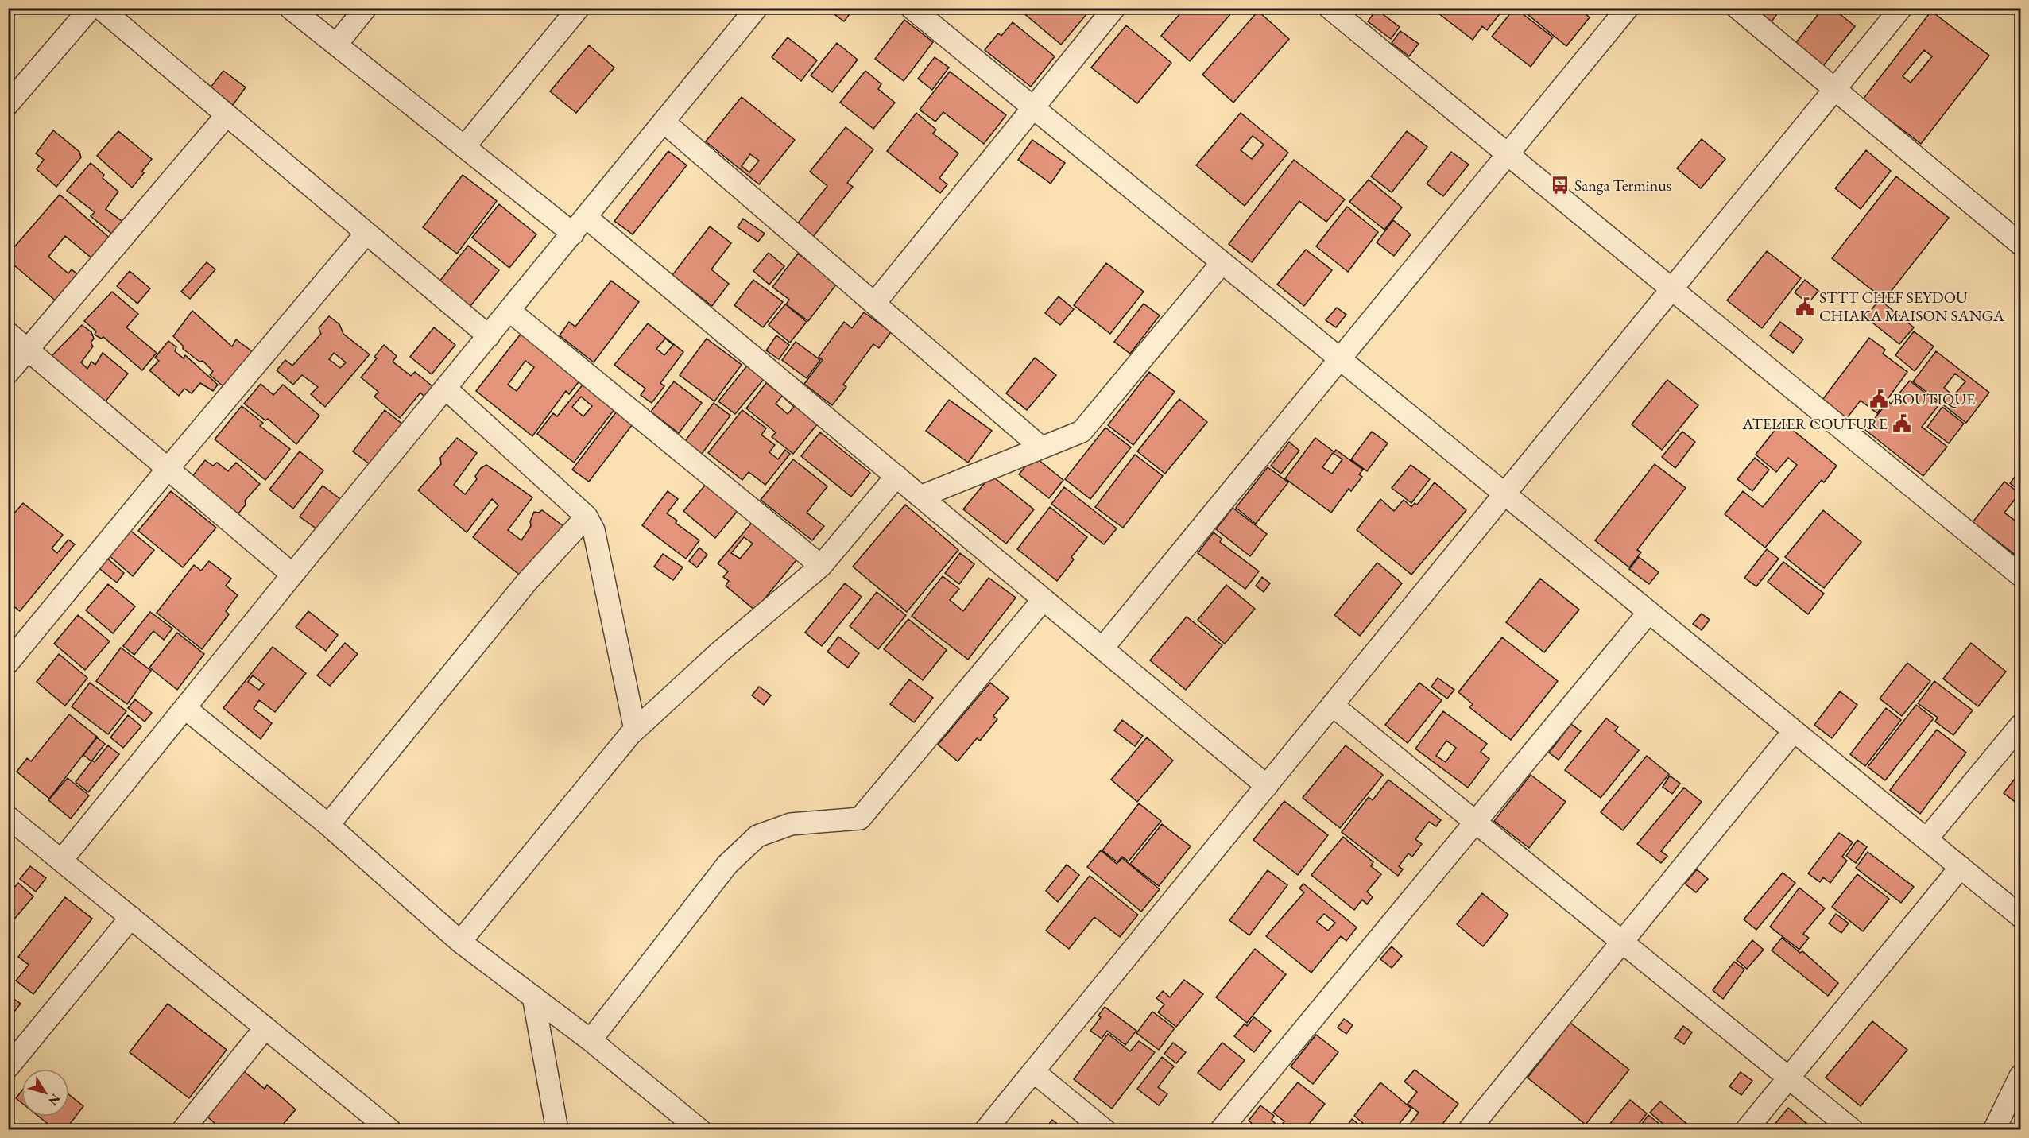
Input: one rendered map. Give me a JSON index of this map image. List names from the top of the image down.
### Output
{
  "places": {
    "bus stop": ["Sanga Terminus"],
    "public building": ["STTT CHEF SEYDOU CHIAKA MAISON SANGA", "BOUTIQUE", "ATELIER COUTURE"]
  },
  "north": "bottom right"
}
